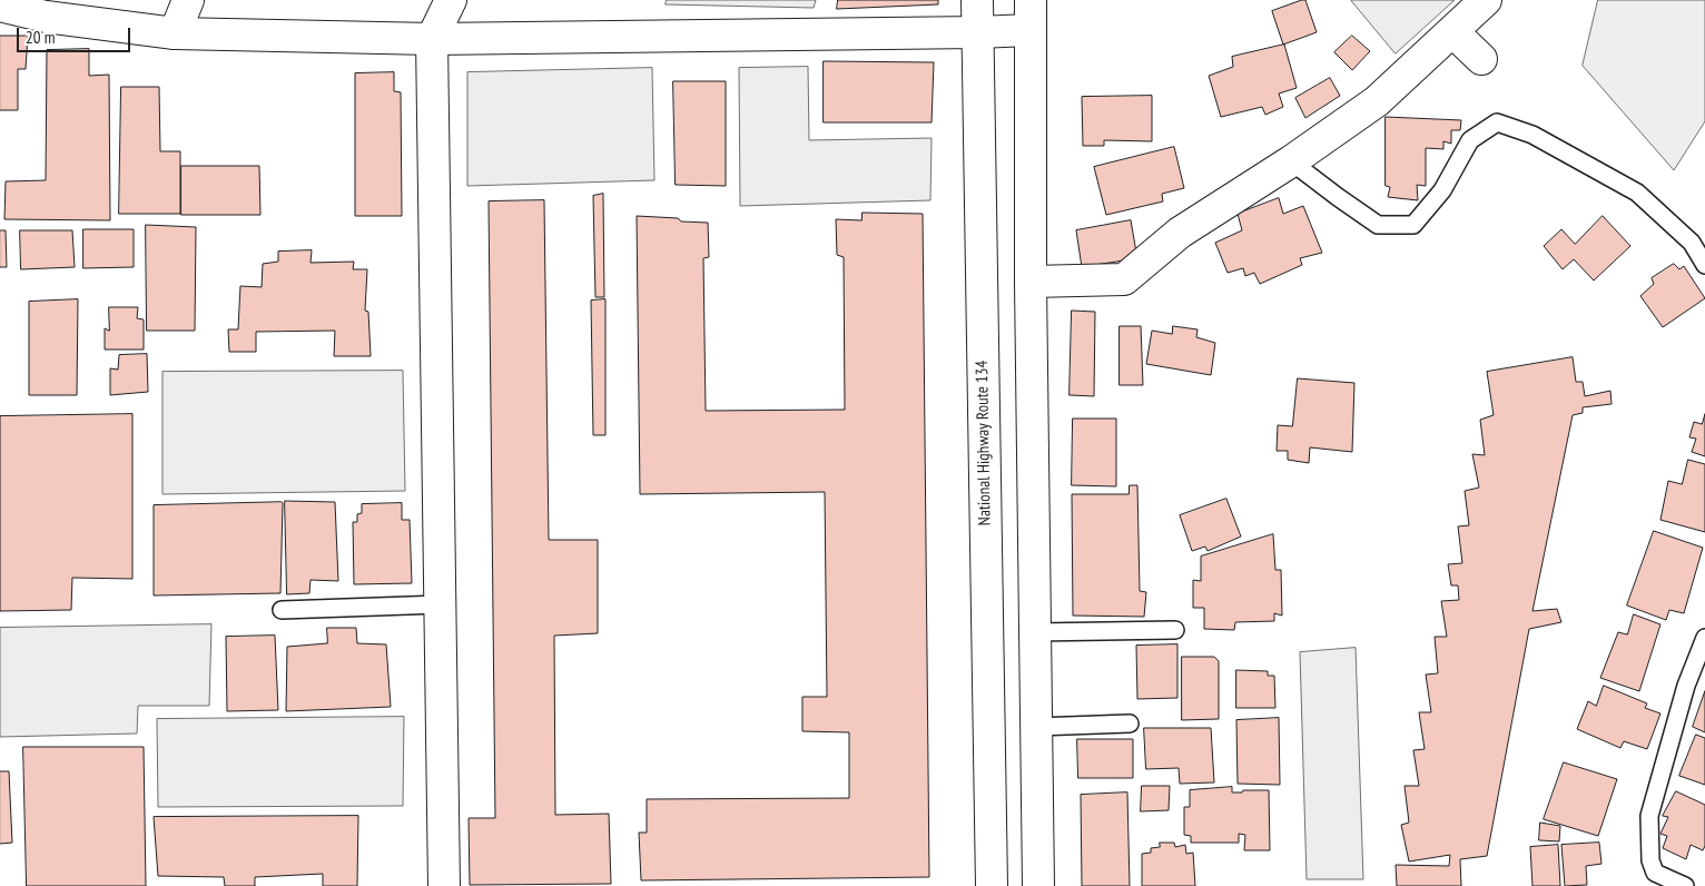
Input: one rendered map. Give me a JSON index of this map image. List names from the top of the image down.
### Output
{
  "streets": {
    "main road": ["National Highway Route 134"]
  },
  "scale_bar": "20 m"
}
